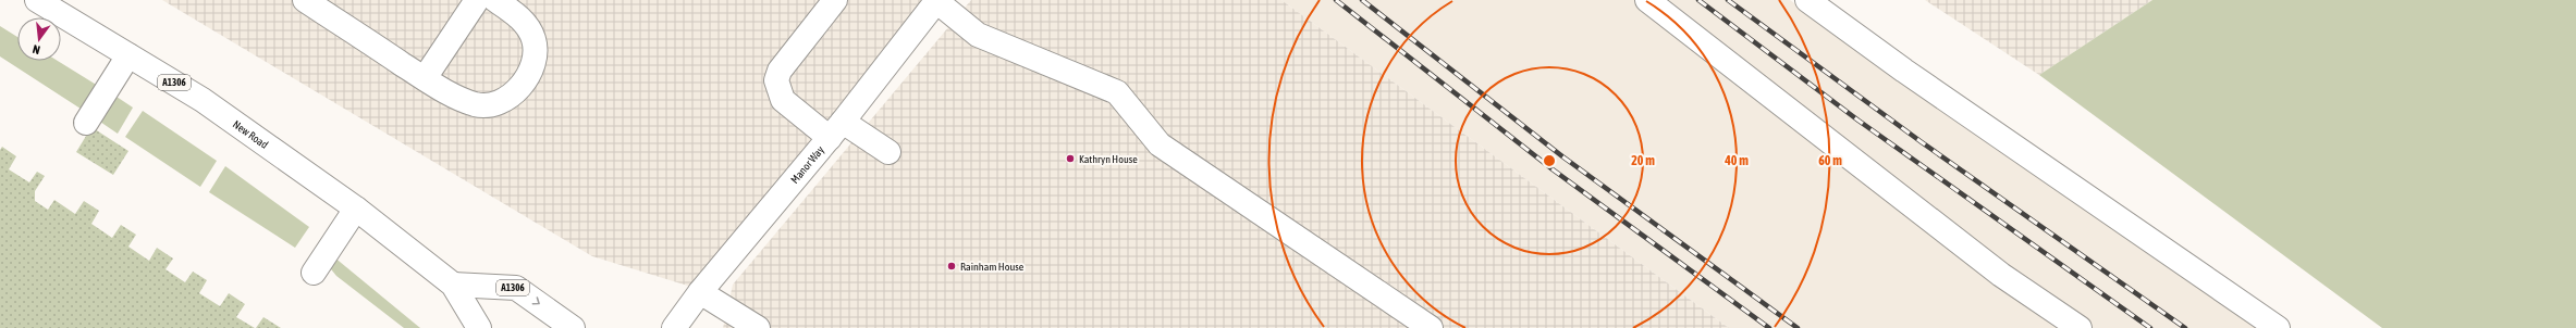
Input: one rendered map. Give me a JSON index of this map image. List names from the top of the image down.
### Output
{
  "streets": {
    "main road": ["A1306", "New Road", "Manor Way"]
  },
  "crossings": [
    ["A1306", "New Road"]
  ],
  "places": ["Kathryn House", "Rainham House"],
  "north": "bottom",
  "rings": ["20 m", "40 m", "60 m"]
}
